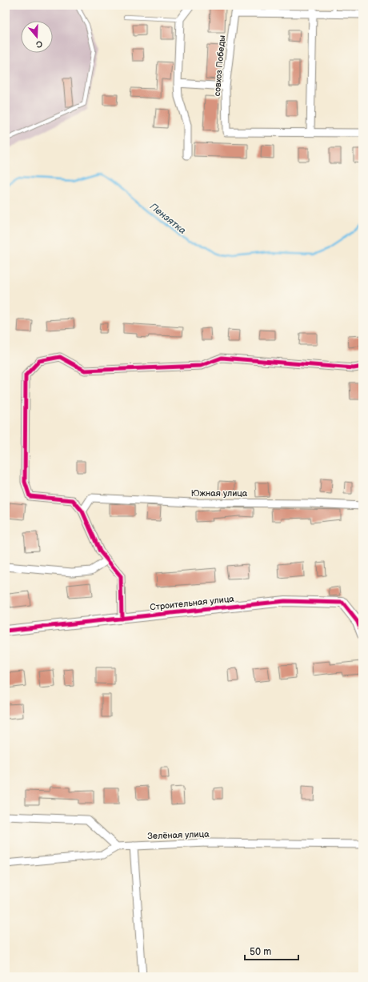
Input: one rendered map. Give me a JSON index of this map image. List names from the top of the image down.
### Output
{
  "streets": {
    "street": [
      "совхоз Победы",
      "Южная улица",
      "Строительная улица",
      "Зелёная улица"
    ]
  },
  "water": ["Пензятка"],
  "scale_bar": "50 m",
  "north": "bottom"
}
